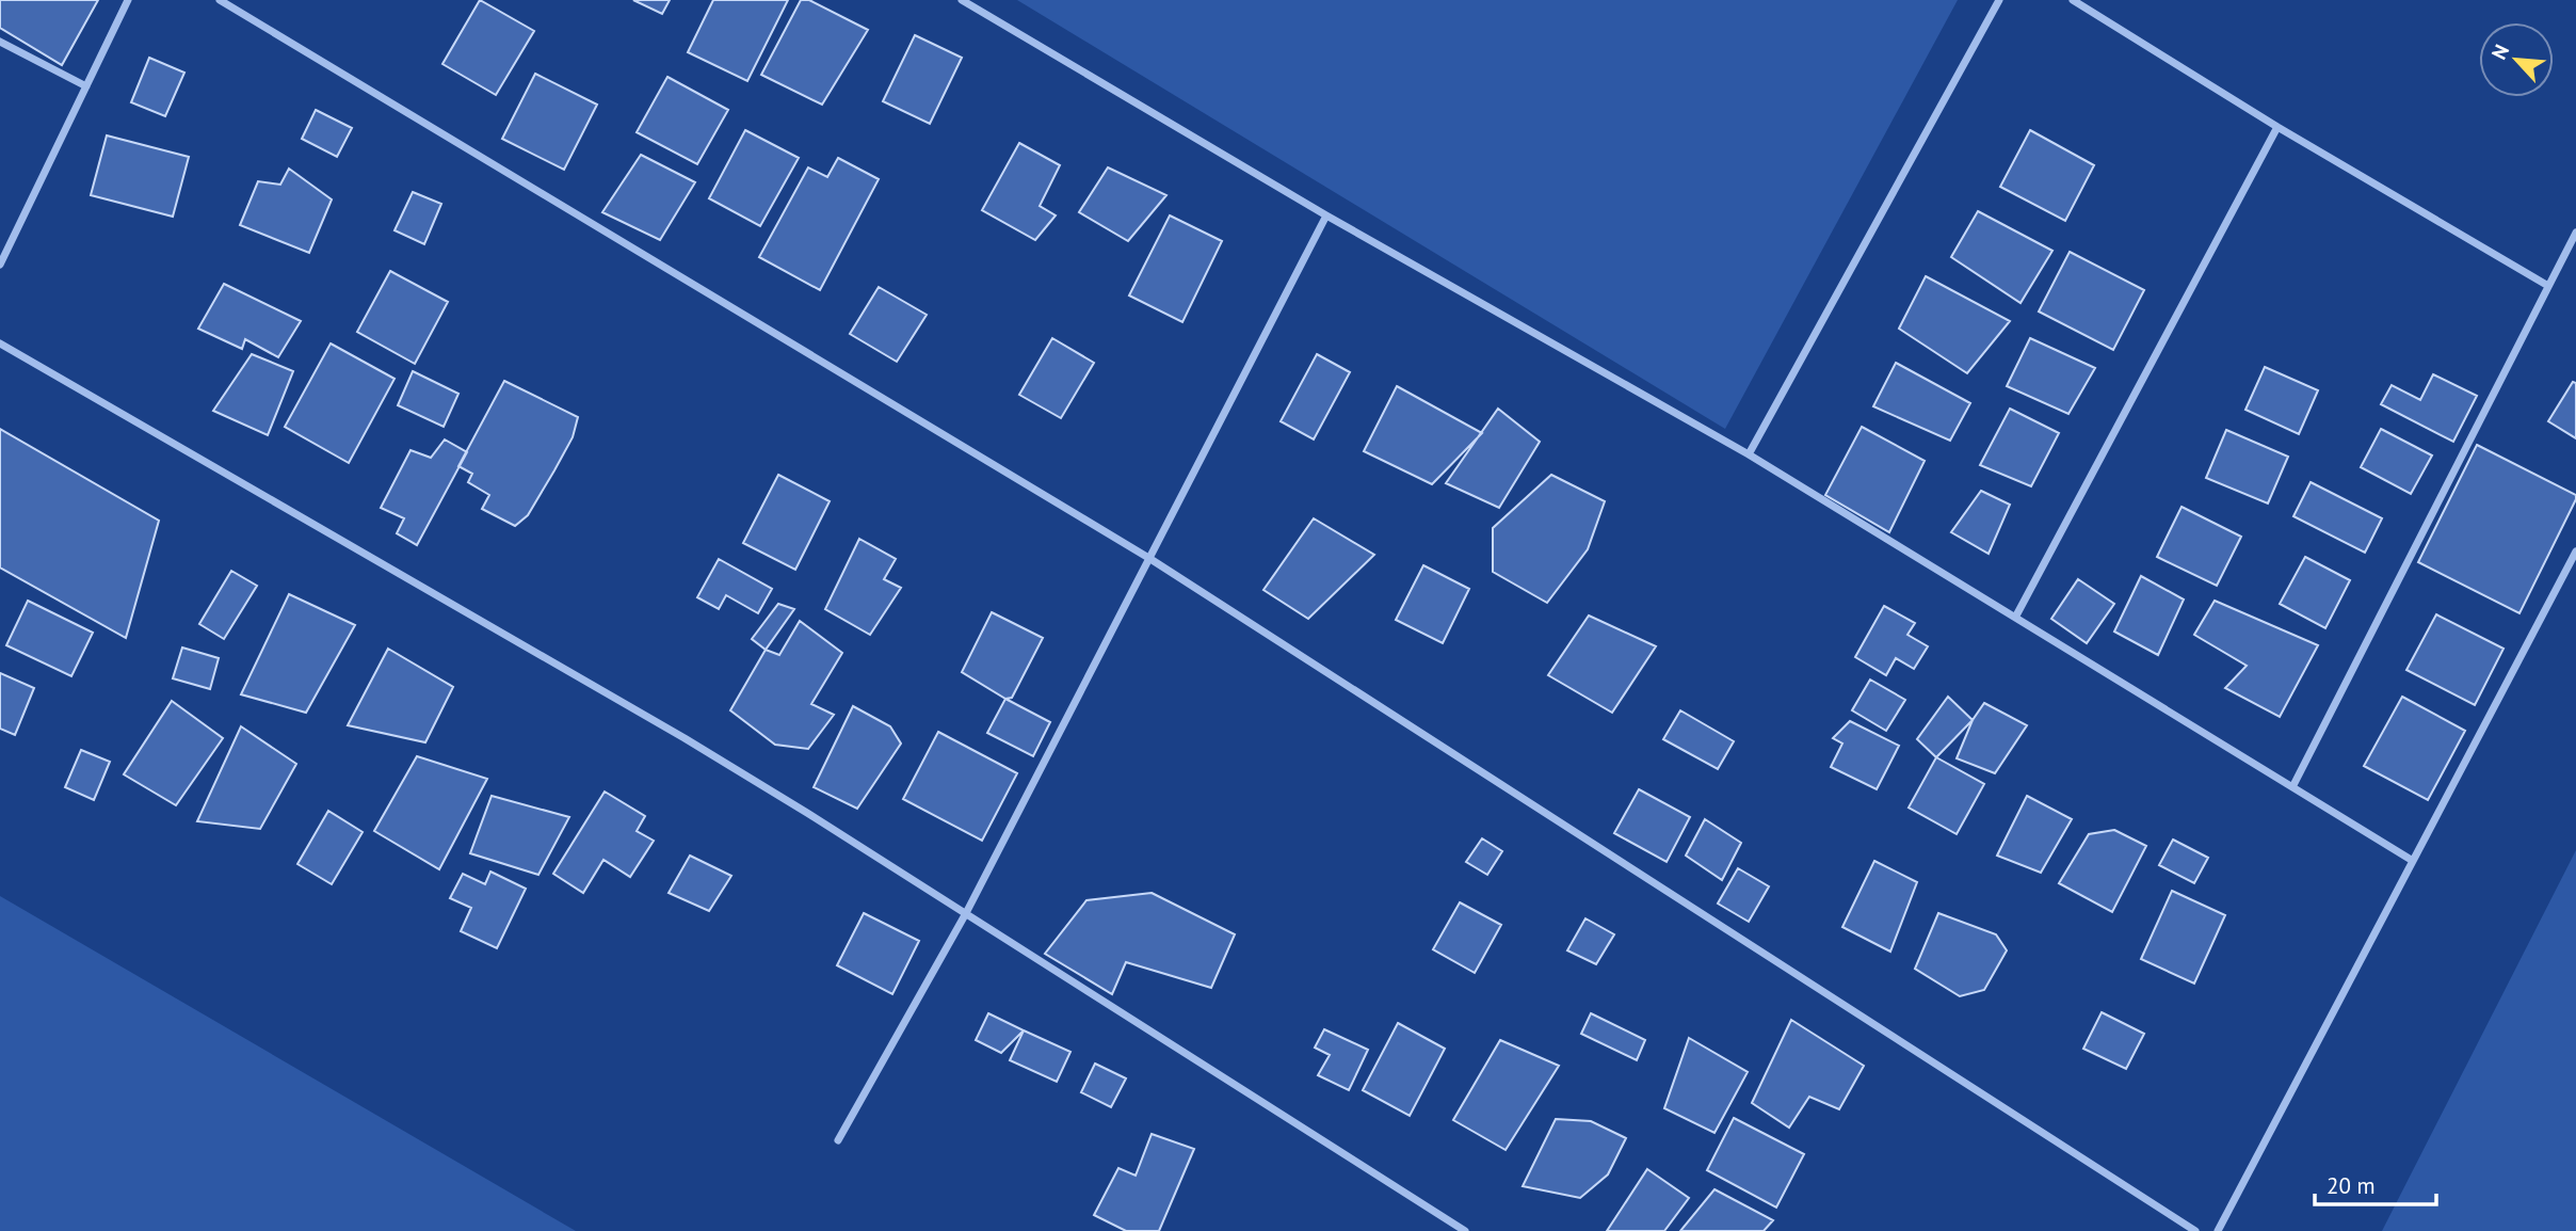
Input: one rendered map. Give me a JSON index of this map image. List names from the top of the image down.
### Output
{
  "scale_bar": "20 m",
  "north": "top left"
}
